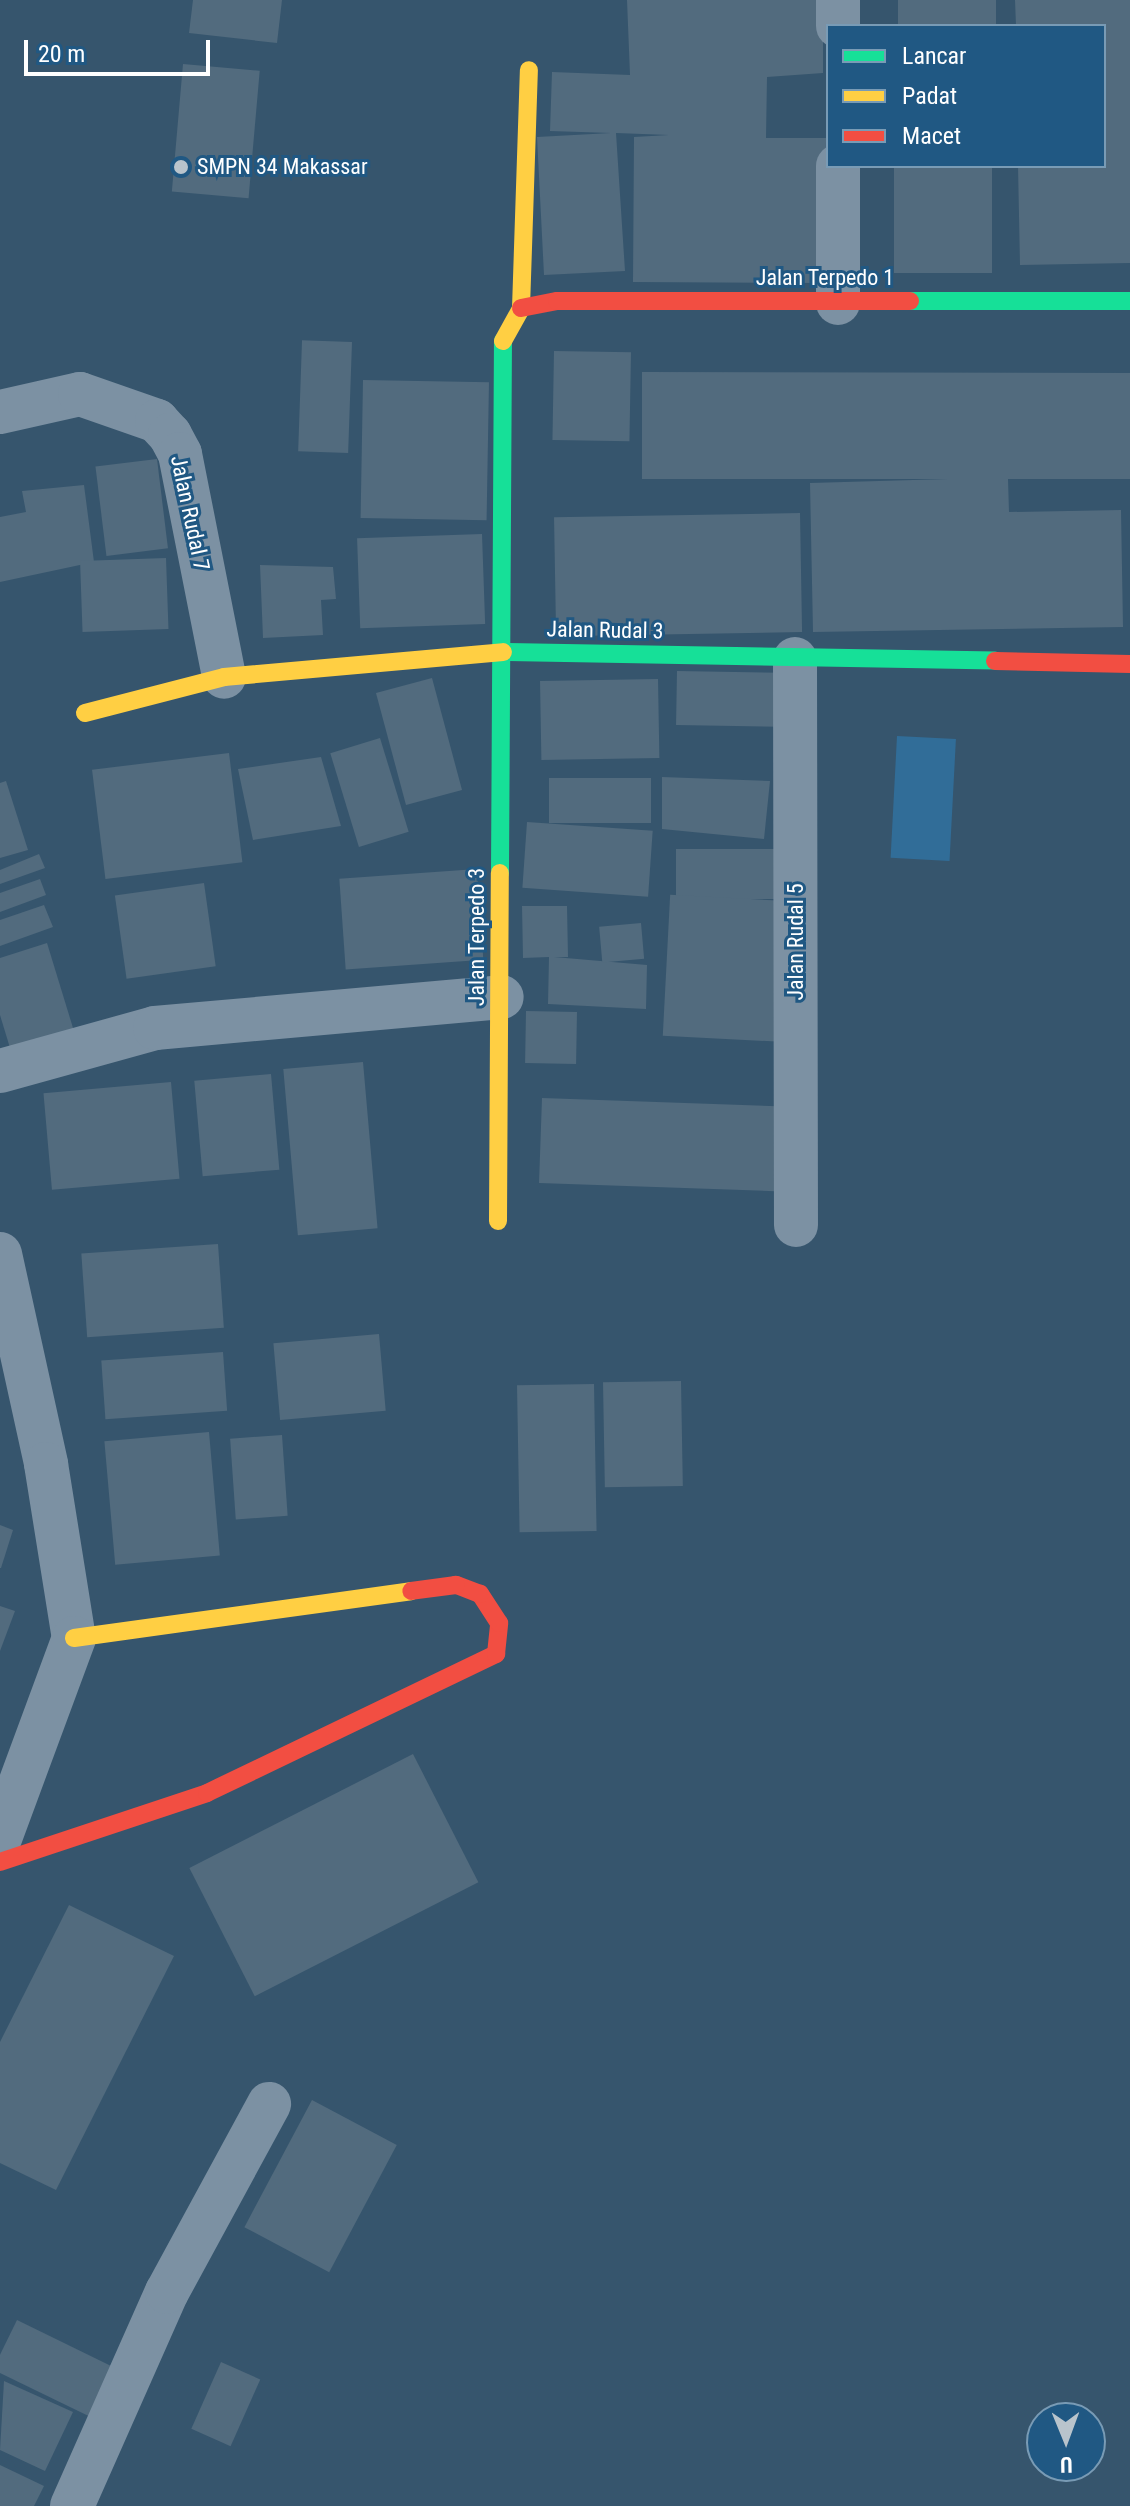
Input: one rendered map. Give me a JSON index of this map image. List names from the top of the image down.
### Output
{
  "streets": {
    "street": [
      "Jalan Terpedo 1",
      "Jalan Rudal 7",
      "Jalan Rudal 3",
      "Jalan Terpedo 3",
      "Jalan Rudal 5"
    ]
  },
  "crossings": [
    ["Jalan Terpedo 1", "Jalan Terpedo 3"],
    ["Jalan Rudal 7", "Jalan Rudal 3"],
    ["Jalan Rudal 3", "Jalan Terpedo 3"],
    ["Jalan Rudal 3", "Jalan Rudal 5"]
  ],
  "places": ["SMPN 34 Makassar"],
  "legend": ["Lancar", "Padat", "Macet"],
  "scale_bar": "20 m",
  "north": "bottom"
}
